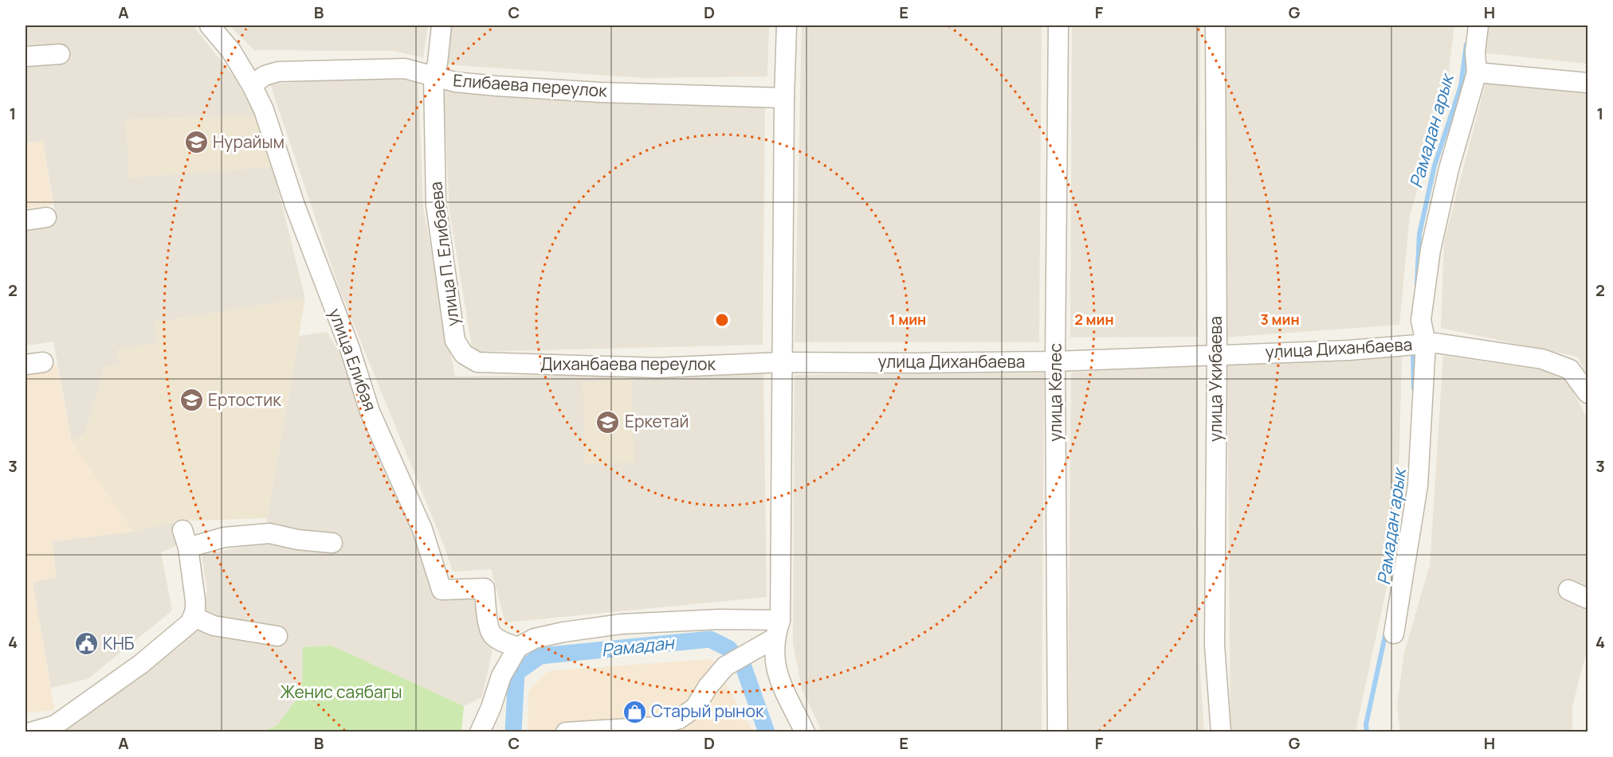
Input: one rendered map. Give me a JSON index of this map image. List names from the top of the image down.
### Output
{
  "streets": {
    "street": [
      "Елибаева переулок",
      "улица П. Елибаева",
      "улица Диханбаева",
      "улица Елибая",
      "Диханбаева переулок",
      "улица Укибаева",
      "улица Келес"
    ]
  },
  "crossings": [
    ["Елибаева переулок", "улица П. Елибаева"],
    ["Елибаева переулок", "улица Елибая"],
    ["улица П. Елибаева", "Диханбаева переулок"],
    ["улица Диханбаева", "Диханбаева переулок"],
    ["улица Диханбаева", "улица Укибаева"],
    ["улица Диханбаева", "улица Келес"]
  ],
  "water": ["Рамадан арык", "Рамадан"],
  "parks": ["Женис саябагы"],
  "places": {
    "school or university": ["Нурайым", "Ертостик", "Еркетай"],
    "public building": ["КНБ"],
    "shop": ["Старый рынок"]
  },
  "grid": {
    "columns": [
      "A",
      "B",
      "C",
      "D",
      "E",
      "F",
      "G",
      "H"
    ],
    "rows": [
      "1",
      "2",
      "3",
      "4"
    ]
  },
  "rings": ["1 мин", "2 мин", "3 мин"]
}
